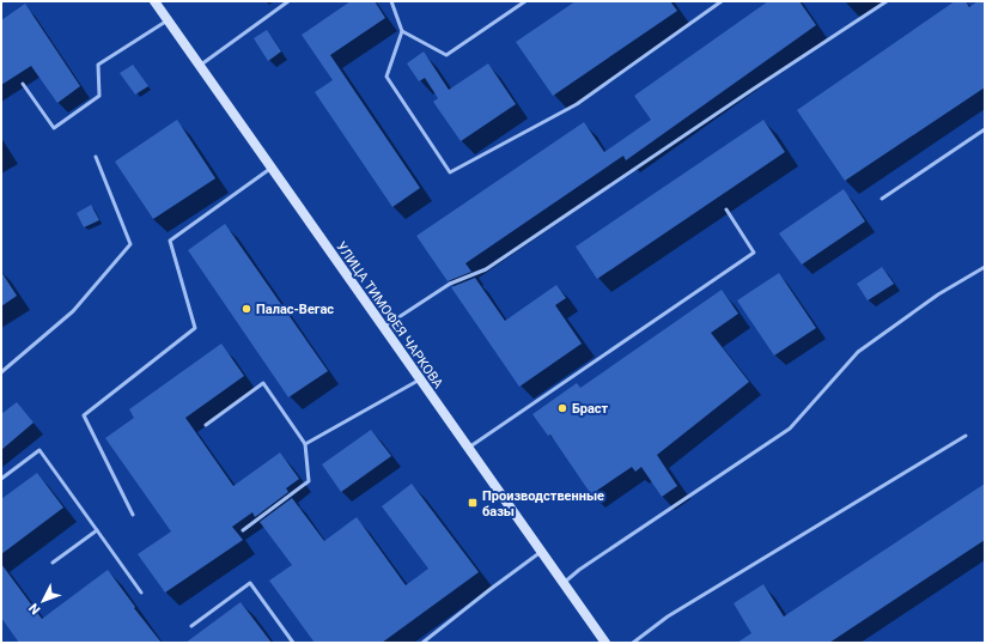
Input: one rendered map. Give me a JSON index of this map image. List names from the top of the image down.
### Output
{
  "streets": {
    "main road": ["УЛИЦА ТИМОФЕЯ ЧАРКОВА"]
  },
  "places": {
    "other": ["Палас-Вегас", "Браст"],
    "transit": ["Производственные базы"]
  },
  "north": "bottom left"
}
